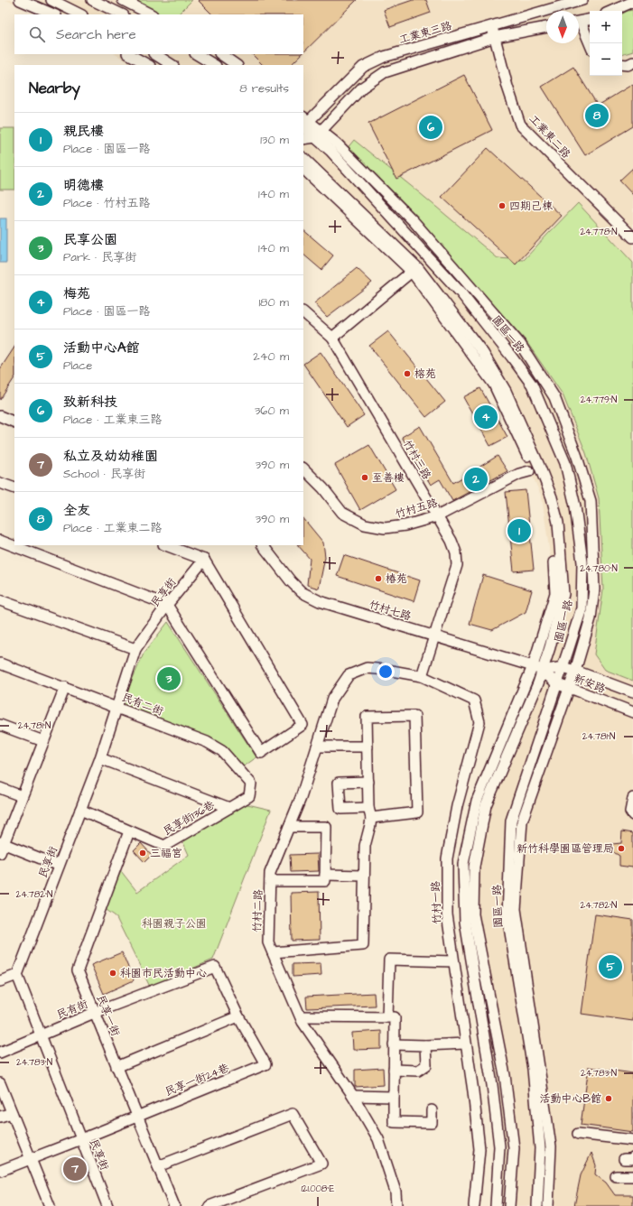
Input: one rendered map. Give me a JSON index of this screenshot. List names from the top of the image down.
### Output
{
  "streets": {
    "street": [
      "工業東三路",
      "工業東二路",
      "園區一路",
      "竹村三路",
      "竹村五路",
      "民享街",
      "竹村七路",
      "新安路",
      "民有二街",
      "民享街136巷",
      "竹村一路",
      "竹村二路",
      "民有街",
      "民享一街",
      "民享一街24巷"
    ]
  },
  "crossings": [
    ["工業東三路", "工業東二路"],
    ["工業東三路", "園區一路"],
    ["園區一路", "新安路"],
    ["竹村三路", "竹村五路"],
    ["竹村三路", "竹村七路"],
    ["民享街", "民有二街"],
    ["民享街", "民享街136巷"],
    ["民享街", "民有街"],
    ["民享街", "民享一街24巷"],
    ["竹村七路", "新安路"],
    ["民有二街", "民享街136巷"],
    ["民享街136巷", "民享一街"],
    ["竹村一路", "竹村二路"],
    ["民有街", "民享一街"],
    ["民有街", "民享一街24巷"],
    ["民享一街", "民享一街24巷"]
  ],
  "parks": ["科園親子公園"],
  "places": [
    "四期己棟",
    "榕苑",
    "至善樓",
    "椿苑",
    "新竹科學園區管理局",
    "三福宮",
    "科園市民活動中心",
    "活動中心B館"
  ],
  "north": "bottom",
  "page": {
    "map_buttons": ["+", "−"],
    "search": "Search here",
    "heading": ["Nearby", "8 results"],
    "pins": [
      "8",
      "6",
      "4",
      "2",
      "1",
      "3",
      "5",
      "7"
    ],
    "list": [
      {
        "mark": "1",
        "name": "親民樓",
        "note": "Place · 園區一路",
        "value": "130 m"
      },
      {
        "mark": "2",
        "name": "明德樓",
        "note": "Place · 竹村五路",
        "value": "140 m"
      },
      {
        "mark": "3",
        "name": "民享公園",
        "note": "Park · 民享街",
        "value": "140 m"
      },
      {
        "mark": "4",
        "name": "梅苑",
        "note": "Place · 園區一路",
        "value": "180 m"
      },
      {
        "mark": "5",
        "name": "活動中心A館",
        "note": "Place",
        "value": "240 m"
      },
      {
        "mark": "6",
        "name": "致新科技",
        "note": "Place · 工業東三路",
        "value": "360 m"
      },
      {
        "mark": "7",
        "name": "私立及幼幼稚園",
        "note": "School · 民享街",
        "value": "390 m"
      },
      {
        "mark": "8",
        "name": "全友",
        "note": "Place · 工業東二路",
        "value": "390 m"
      }
    ]
  },
  "coordinates": [
    "24.778°N",
    "24.779°N",
    "24.780°N",
    "24.781°N",
    "24.782°N",
    "24.783°N",
    "121.008°E"
  ]
}
